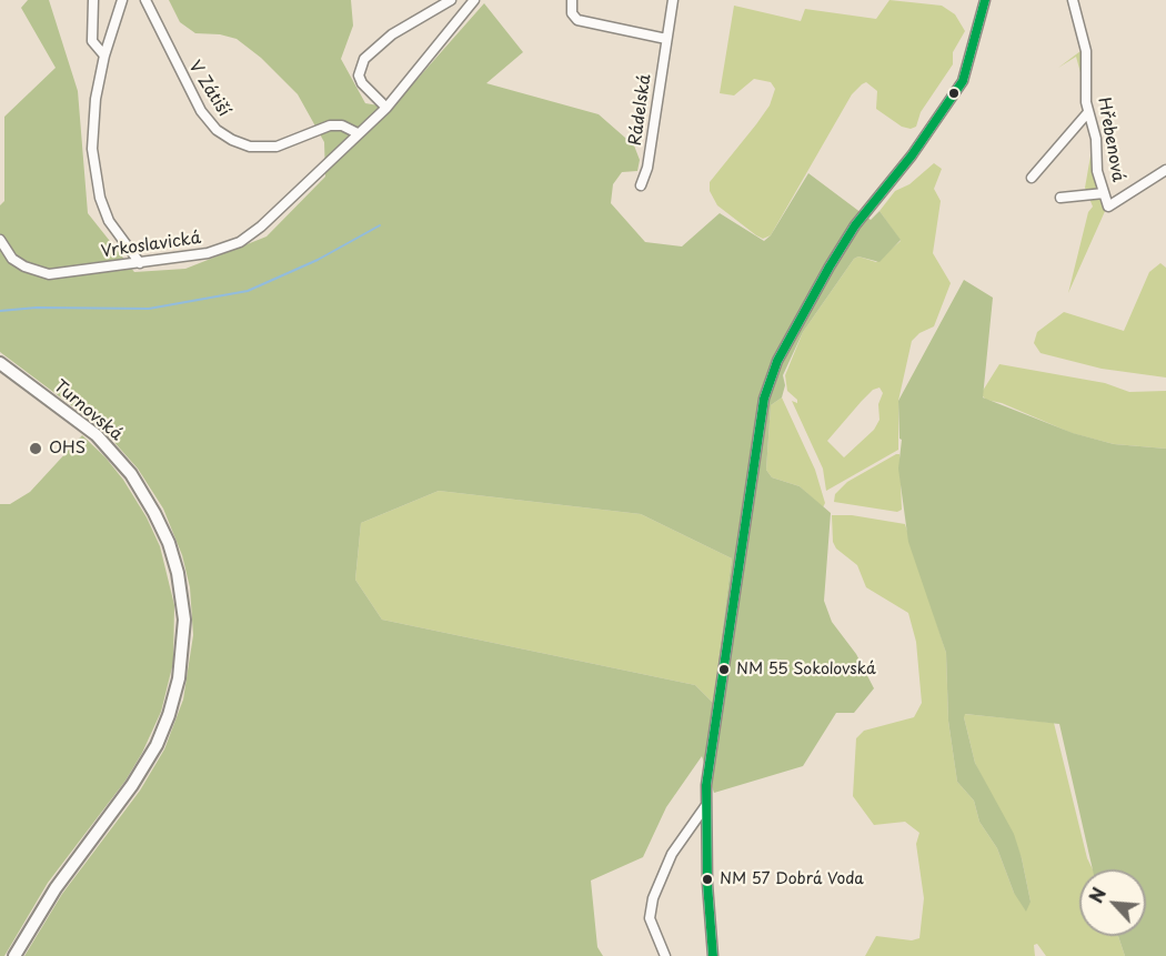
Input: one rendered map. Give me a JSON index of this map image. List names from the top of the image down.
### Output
{
  "streets": {
    "main road": ["Turnovská"],
    "street": [
      "V Zátiší",
      "Rádelská",
      "Hřebenová",
      "Vrkoslavická"
    ]
  },
  "crossings": [
    ["V Zátiší", "Vrkoslavická"]
  ],
  "places": ["OHS", "NM 55 Sokolovská", "NM 57 Dobrá Voda"],
  "north": "top left"
}
